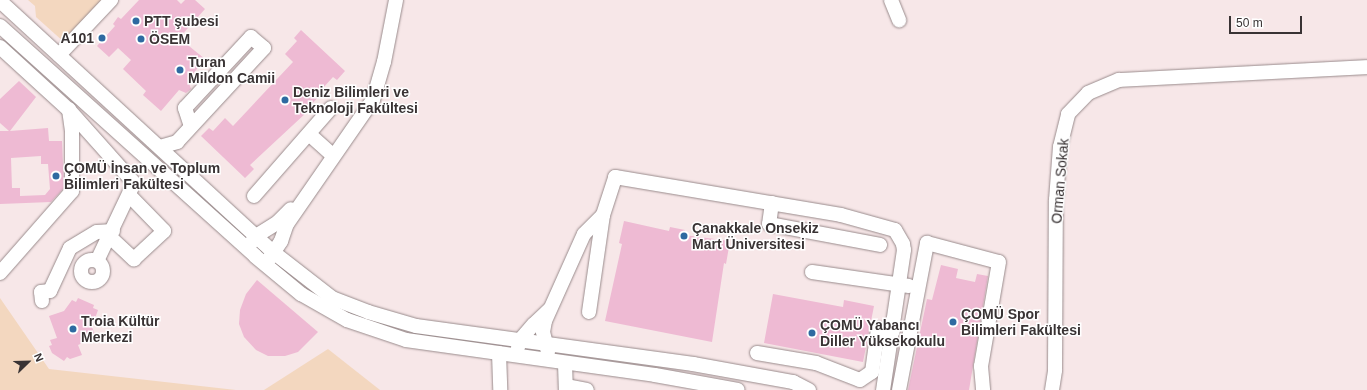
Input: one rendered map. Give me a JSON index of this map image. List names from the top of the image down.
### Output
{
  "streets": {
    "street": ["Orman Sokak"]
  },
  "places": [
    "PTT şubesi",
    "A101",
    "ÖSEM",
    "Turan Mildon Camii",
    "Deniz Bilimleri ve Teknoloji Fakültesi",
    "ÇOMÜ İnsan ve Toplum Bilimleri Fakültesi",
    "Çanakkale Onsekiz Mart Üniversitesi",
    "ÇOMÜ Spor Bilimleri Fakültesi",
    "Troia Kültür Merkezi",
    "ÇOMÜ Yabancı Diller Yüksekokulu"
  ],
  "scale_bar": "50 m",
  "north": "top right"
}
